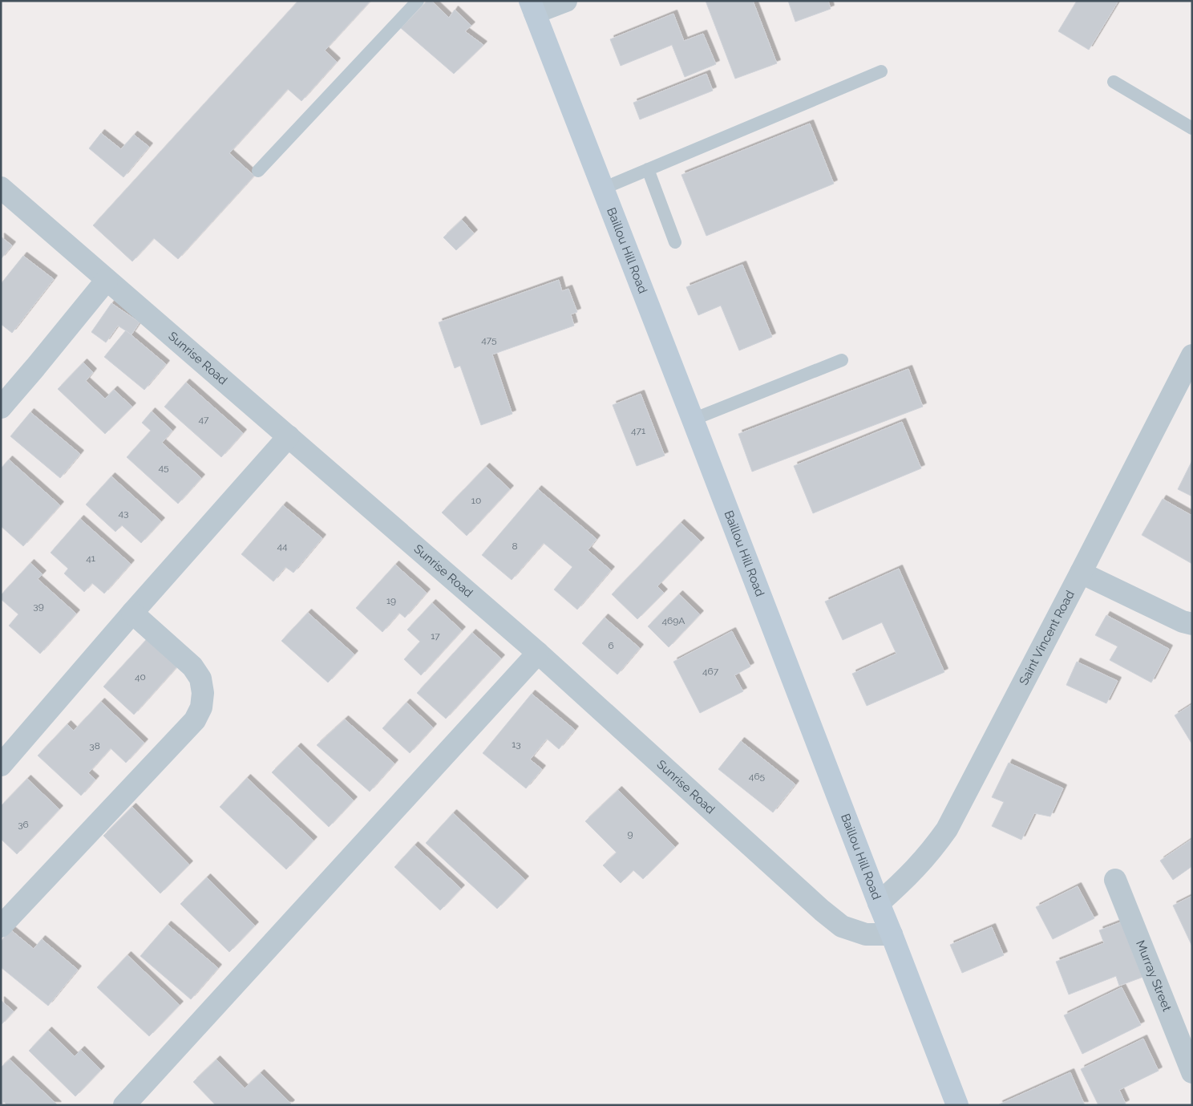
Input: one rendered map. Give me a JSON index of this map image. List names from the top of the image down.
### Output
{
  "streets": {
    "main road": ["Baillou Hill Road"],
    "street": ["Sunrise Road", "Saint Vincent Road", "Murray Street"]
  },
  "crossings": [
    ["Baillou Hill Road", "Sunrise Road"],
    ["Baillou Hill Road", "Saint Vincent Road"]
  ],
  "house_numbers": [
    "475",
    "47",
    "471",
    "45",
    "10",
    "43",
    "44",
    "8",
    "41",
    "19",
    "39",
    "469A",
    "17",
    "6",
    "467",
    "40",
    "13",
    "38",
    "465",
    "36",
    "9"
  ]
}
